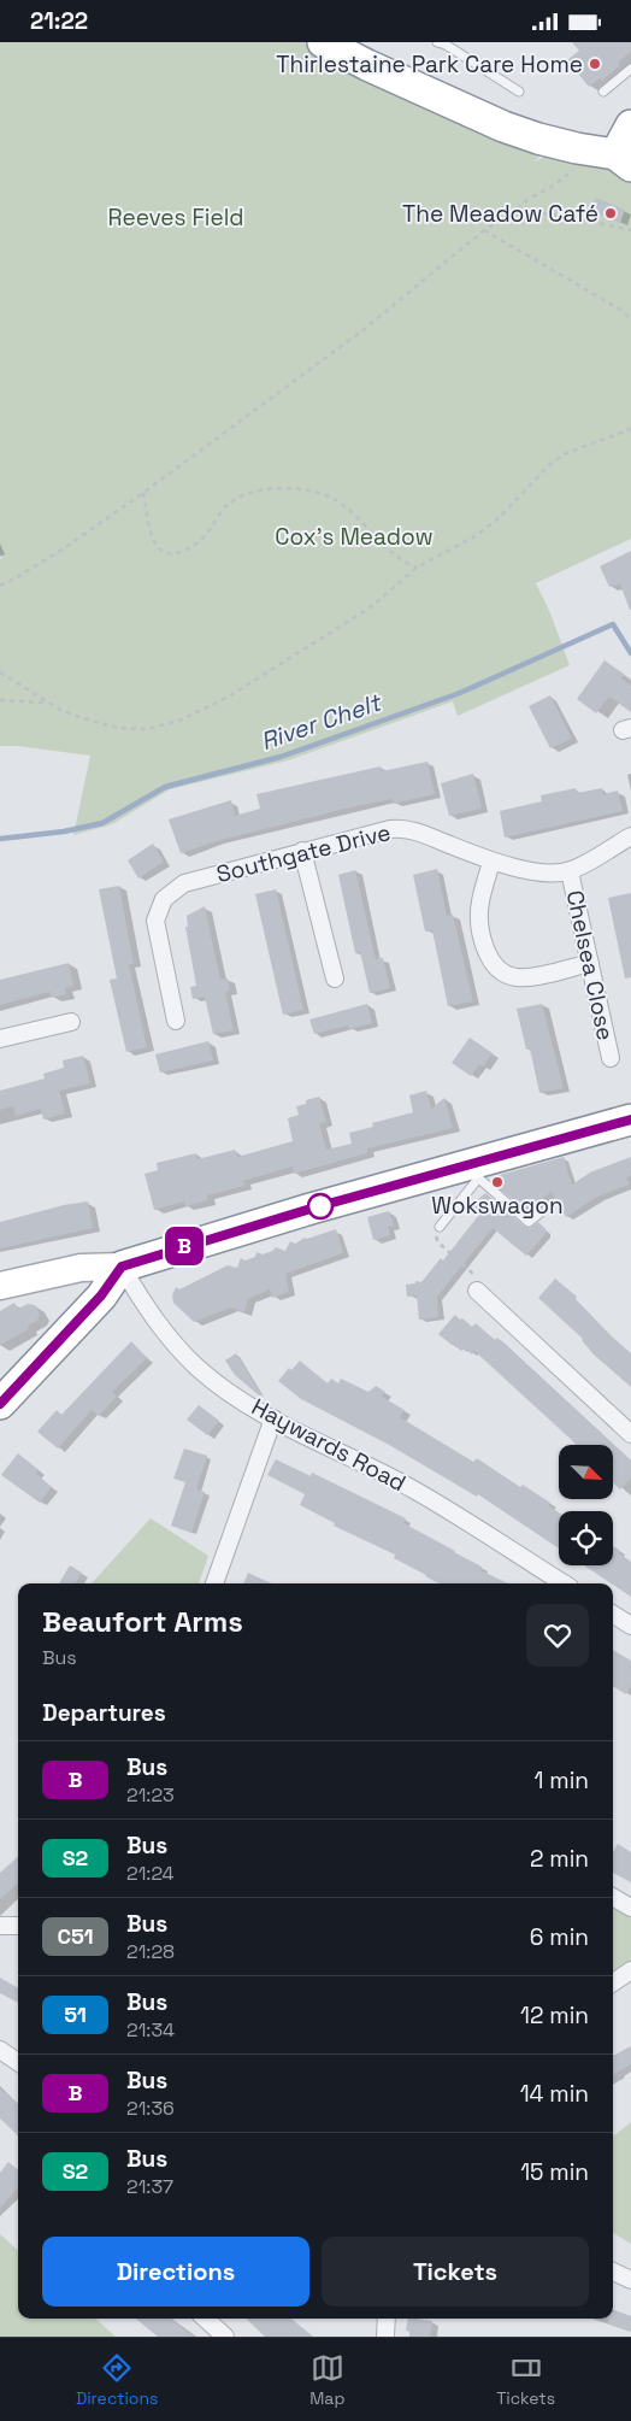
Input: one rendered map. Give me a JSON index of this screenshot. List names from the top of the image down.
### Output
{
  "streets": {
    "street": ["Southgate Drive", "Chelsea Close", "Haywards Road"]
  },
  "crossings": [
    ["Southgate Drive", "Chelsea Close"]
  ],
  "water": ["River Chelt"],
  "parks": ["Reeves Field", "Cox's Meadow"],
  "places": ["Thirlestaine Park Care Home", "The Meadow Café", "Wokswagon"],
  "lines": ["bus line B"],
  "north": "bottom right",
  "page": {
    "status": "21:22",
    "on_map": "B",
    "heading": [
      ["Beaufort Arms", "Bus"],
      "Departures"
    ],
    "list": [
      {
        "mark": "B",
        "name": "Bus",
        "note": "21:23",
        "value": "1 min"
      },
      {
        "mark": "S2",
        "name": "Bus",
        "note": "21:24",
        "value": "2 min"
      },
      {
        "mark": "C51",
        "name": "Bus",
        "note": "21:28",
        "value": "6 min"
      },
      {
        "mark": "51",
        "name": "Bus",
        "note": "21:34",
        "value": "12 min"
      },
      {
        "mark": "B",
        "name": "Bus",
        "note": "21:36",
        "value": "14 min"
      },
      {
        "mark": "S2",
        "name": "Bus",
        "note": "21:37",
        "value": "15 min"
      }
    ],
    "buttons": ["Directions", "Tickets"],
    "tabs": ["Directions", "Map", "Tickets"]
  }
}
